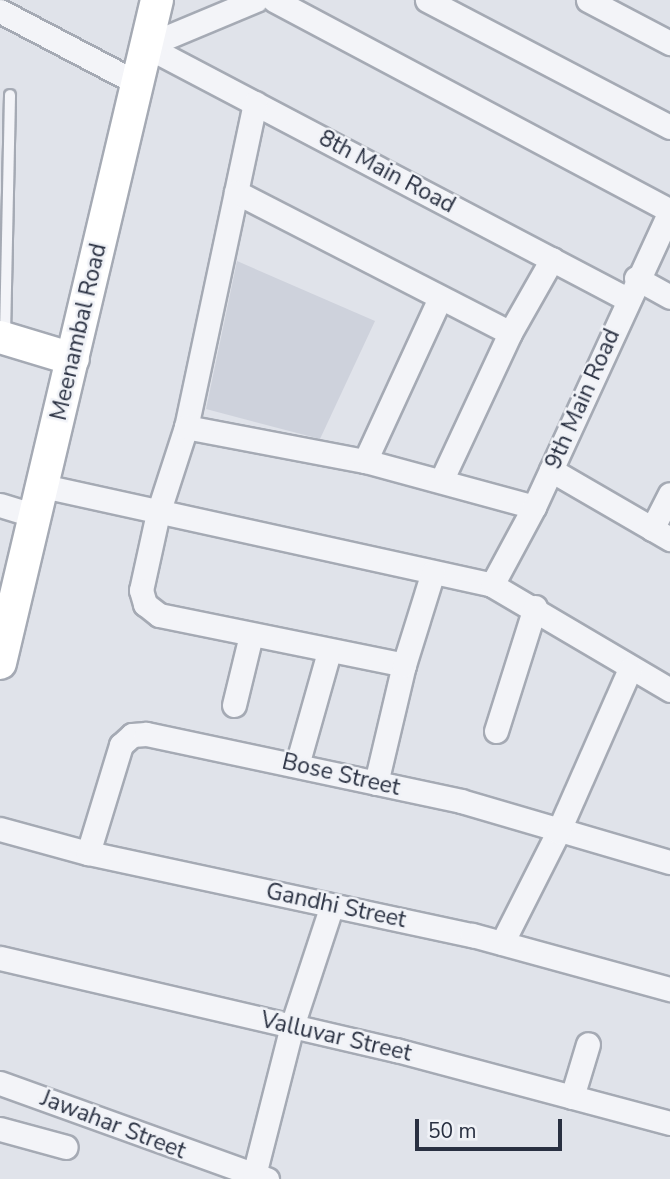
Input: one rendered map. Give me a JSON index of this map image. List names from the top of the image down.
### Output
{
  "streets": {
    "main road": ["Meenambal Road"],
    "street": [
      "8th Main Road",
      "9th Main Road",
      "Bose Street",
      "Gandhi Street",
      "Valluvar Street",
      "Jawahar Street"
    ]
  },
  "crossings": [
    ["8th Main Road", "Meenambal Road"],
    ["8th Main Road", "9th Main Road"],
    ["Bose Street", "Gandhi Street"]
  ],
  "scale_bar": "50 m"
}
